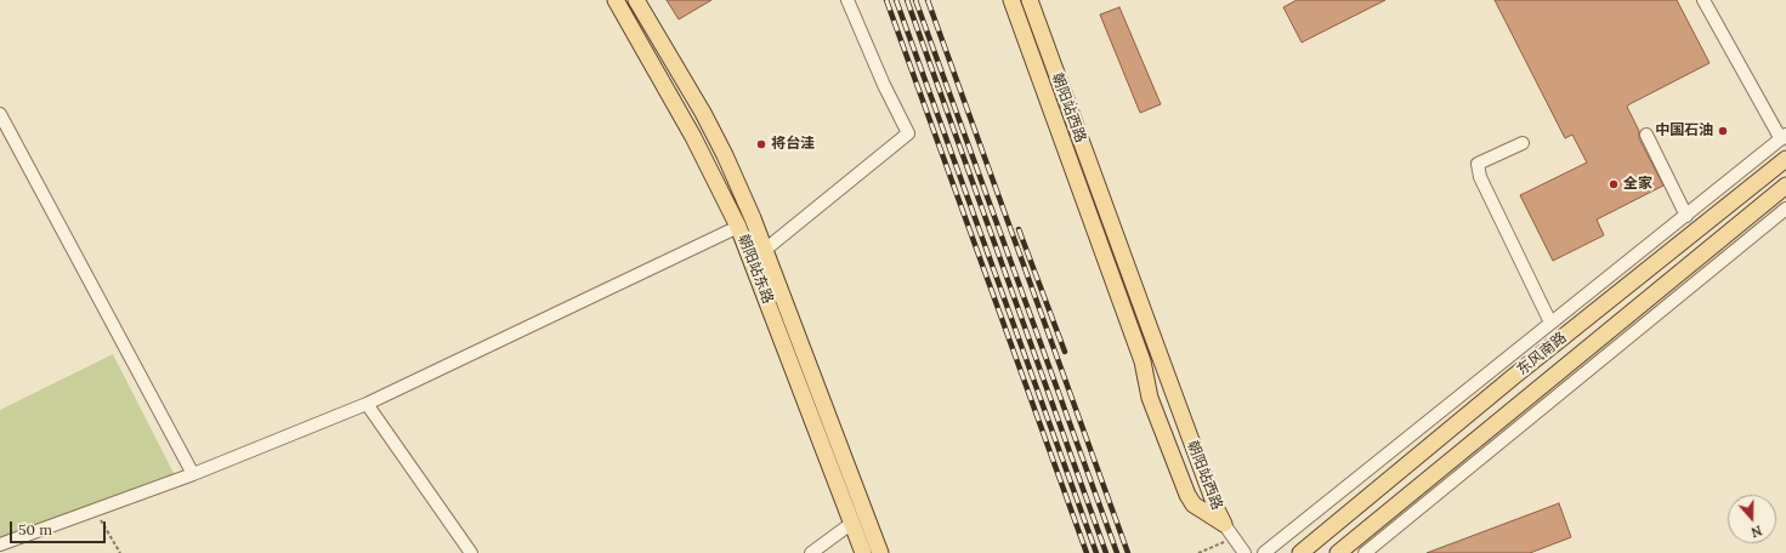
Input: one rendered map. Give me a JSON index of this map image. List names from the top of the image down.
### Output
{
  "streets": {
    "main road": ["朝阳站西路", "朝阳站东路", "东风南路"]
  },
  "places": ["中国石油", "将台洼", "全家"],
  "scale_bar": "50 m",
  "north": "bottom"
}
